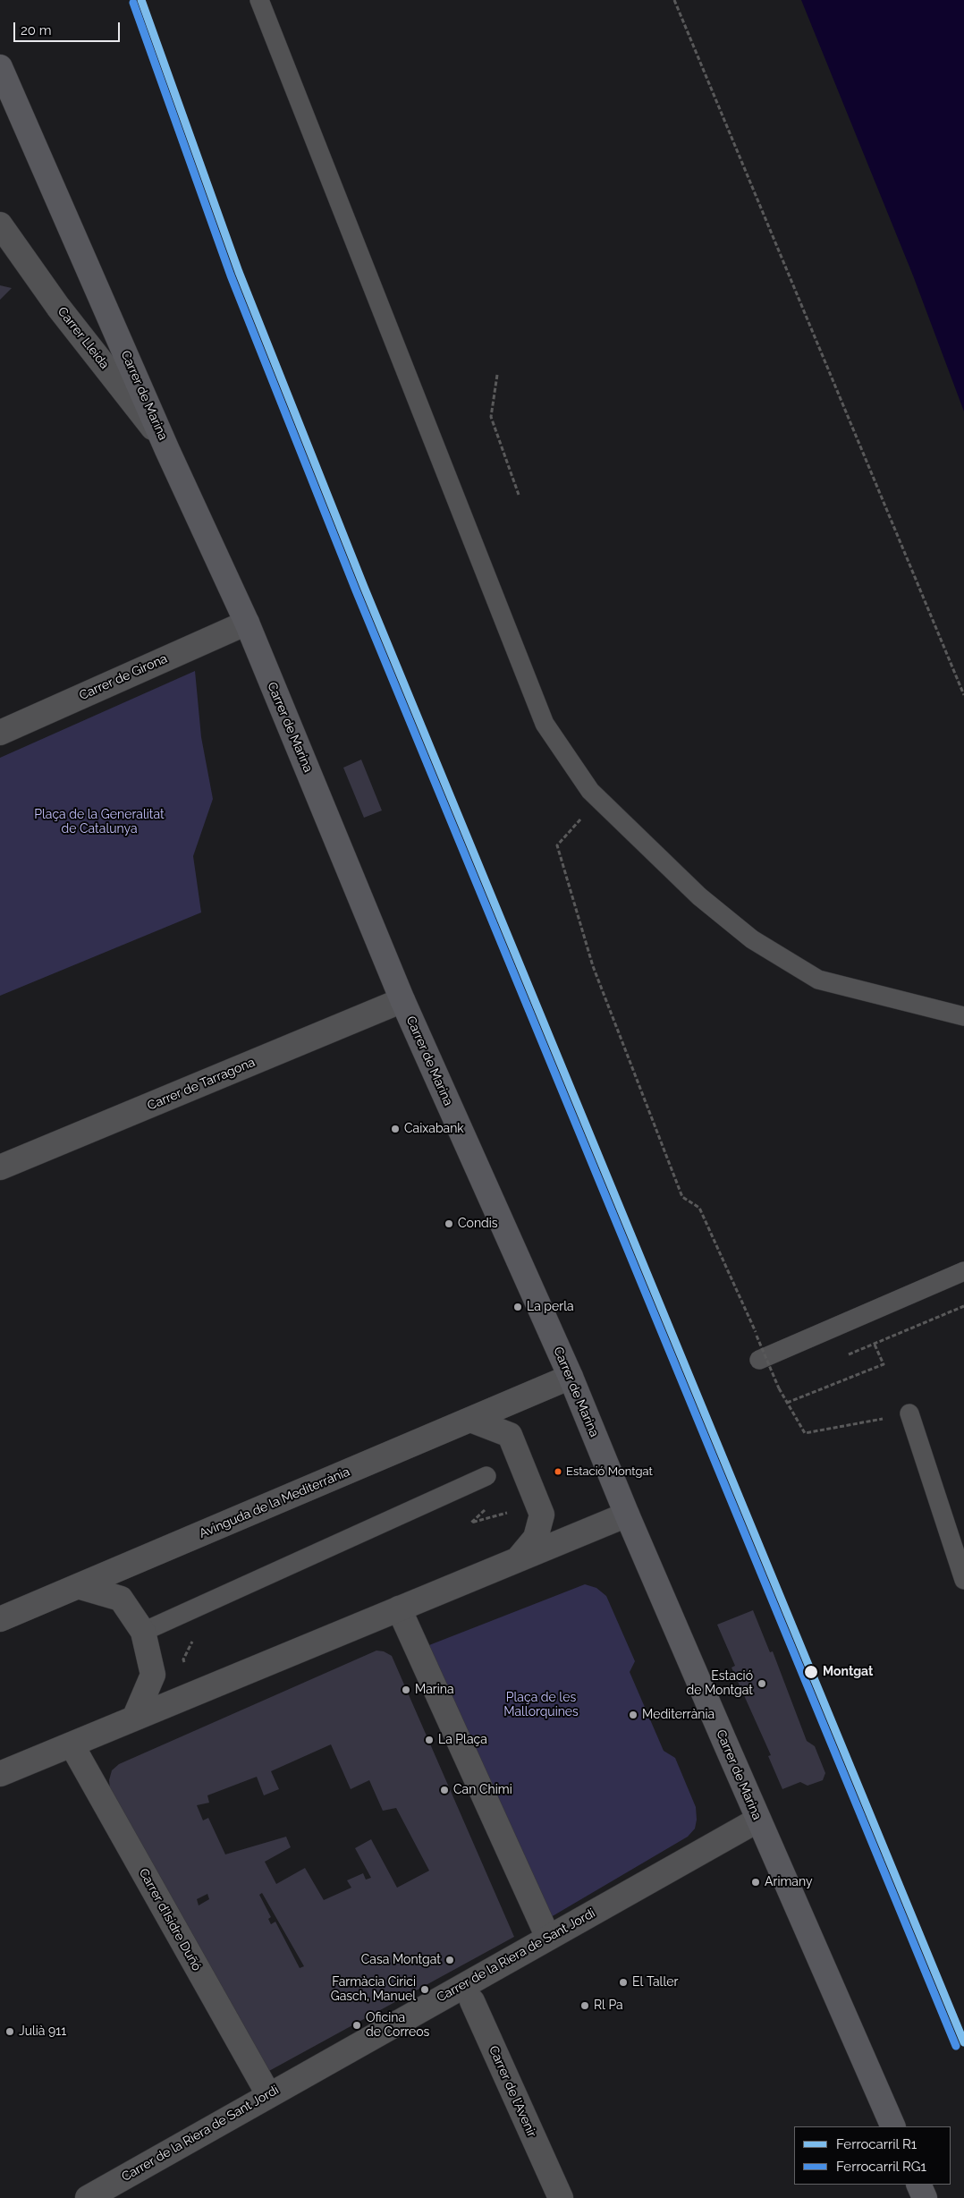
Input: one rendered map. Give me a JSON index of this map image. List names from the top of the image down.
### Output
{
  "streets": {
    "main road": ["Carrer de Marina"],
    "street": [
      "Carrer Lleida",
      "Carrer de Girona",
      "Carrer de Tarragona",
      "Avinguda de la Mediterrània",
      "Carrer d'Isidre Duñó",
      "Carrer de la Riera de Sant Jordi",
      "Carrer de l'Avenir"
    ]
  },
  "crossings": [
    ["Carrer Lleida", "Carrer de Marina"],
    ["Carrer de Marina", "Carrer de Girona"],
    ["Carrer de Marina", "Carrer de Tarragona"],
    ["Carrer de Marina", "Avinguda de la Mediterrània"],
    ["Carrer de Marina", "Carrer de la Riera de Sant Jordi"],
    ["Carrer d'Isidre Duñó", "Carrer de la Riera de Sant Jordi"],
    ["Carrer de la Riera de Sant Jordi", "Carrer de l'Avenir"]
  ],
  "parks": ["Plaça de la Generalitat de Catalunya", "Plaça de les Mallorquines"],
  "places": [
    "Caixabank",
    "Condis",
    "La perla",
    "Estació Montgat",
    "Montgat",
    "Estació de Montgat",
    "Marina",
    "Mediterrània",
    "La Plaça",
    "Can Chimi",
    "Arimany",
    "Casa Montgat",
    "El Taller",
    "Farmàcia Cirici Gasch, Manuel",
    "Rl Pa",
    "Oficina de Correos",
    "Julià 911"
  ],
  "lines": ["rail line R1", "rail line RG1"],
  "legend": ["Ferrocarril R1", "Ferrocarril RG1"],
  "scale_bar": "20 m"
}
